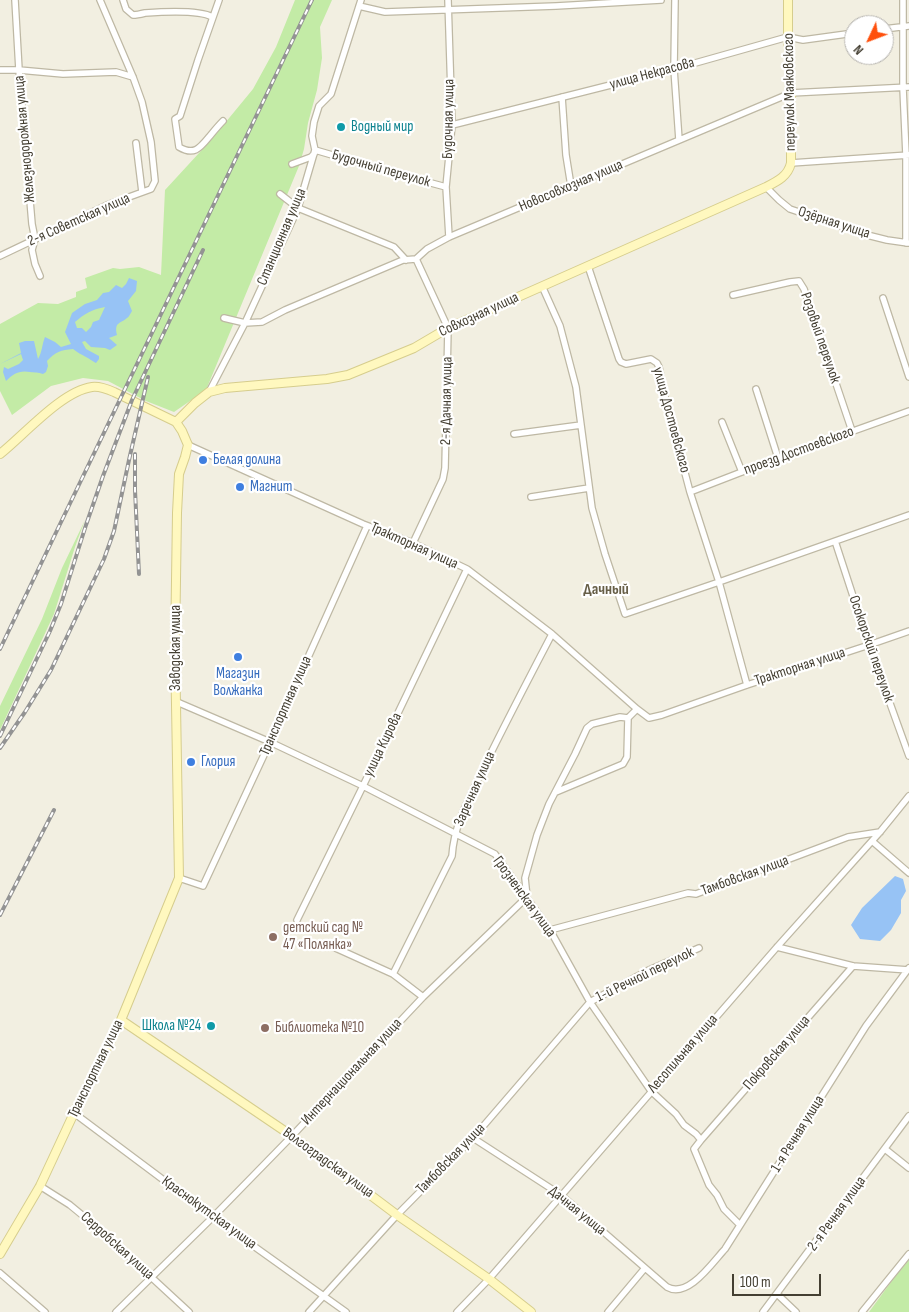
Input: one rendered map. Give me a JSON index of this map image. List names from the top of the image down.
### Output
{
  "streets": {
    "street": [
      "улица Некрасова",
      "переулок Маяковского",
      "Будочная улица",
      "Железнодорожная улица",
      "Будочный переулок",
      "Новосовхозная улица",
      "2-я Советская улица",
      "Озёрная улица",
      "Станционная улица",
      "Совхозная улица",
      "Розовый переулок",
      "2-я Дачная улица",
      "улица Достоевского",
      "проезд Достоевского",
      "Тракторная улица",
      "Заводская улица",
      "Осокорский переулок",
      "Транспортная улица",
      "улица Кирова",
      "Заречная улица",
      "Тамбовская улица",
      "Грозненская улица",
      "1-й Речной переулок",
      "Покровская улица",
      "Лесопильная улица",
      "Интернациональная улица",
      "1-я Речная улица",
      "Волгоградская улица",
      "Дачная улица",
      "Краснокутская улица",
      "2-я Речная улица",
      "Сердобская улица"
    ]
  },
  "crossings": [
    ["улица Некрасова", "переулок Маяковского"],
    ["улица Некрасова", "Будочная улица"],
    ["переулок Маяковского", "Новосовхозная улица"],
    ["переулок Маяковского", "Совхозная улица"],
    ["Будочная улица", "Будочный переулок"],
    ["Будочная улица", "Новосовхозная улица"],
    ["Железнодорожная улица", "2-я Советская улица"],
    ["Будочный переулок", "Станционная улица"],
    ["Новосовхозная улица", "2-я Дачная улица"],
    ["Озёрная улица", "Совхозная улица"],
    ["Станционная улица", "Совхозная улица"],
    ["Совхозная улица", "2-я Дачная улица"],
    ["Совхозная улица", "улица Достоевского"],
    ["Розовый переулок", "проезд Достоевского"],
    ["2-я Дачная улица", "Тракторная улица"],
    ["улица Достоевского", "проезд Достоевского"],
    ["улица Достоевского", "Тракторная улица"],
    ["Тракторная улица", "Заводская улица"],
    ["Тракторная улица", "Осокорский переулок"],
    ["Тракторная улица", "Транспортная улица"],
    ["Тракторная улица", "улица Кирова"],
    ["Тракторная улица", "Заречная улица"],
    ["Заводская улица", "Транспортная улица"],
    ["Заводская улица", "Грозненская улица"],
    ["Транспортная улица", "Грозненская улица"],
    ["Транспортная улица", "Волгоградская улица"],
    ["Транспортная улица", "Краснокутская улица"],
    ["Транспортная улица", "Сердобская улица"],
    ["улица Кирова", "Грозненская улица"],
    ["Заречная улица", "Грозненская улица"],
    ["Тамбовская улица", "Грозненская улица"],
    ["Тамбовская улица", "1-й Речной переулок"],
    ["Тамбовская улица", "Лесопильная улица"],
    ["Тамбовская улица", "Волгоградская улица"],
    ["Тамбовская улица", "Дачная улица"],
    ["Тамбовская улица", "Краснокутская улица"],
    ["Грозненская улица", "1-й Речной переулок"],
    ["Грозненская улица", "Покровская улица"],
    ["Грозненская улица", "Лесопильная улица"],
    ["Грозненская улица", "Интернациональная улица"],
    ["Лесопильная улица", "Волгоградская улица"],
    ["Лесопильная улица", "Дачная улица"],
    ["Интернациональная улица", "Волгоградская улица"],
    ["Интернациональная улица", "Краснокутская улица"],
    ["Интернациональная улица", "Сердобская улица"],
    ["1-я Речная улица", "Дачная улица"]
  ],
  "districts": ["Дачный"],
  "places": [
    "Водный мир",
    "Белая долина",
    "Магнит",
    "Магазин Волжанка",
    "Глория",
    "детский сад № 47 «Полянка»",
    "Школа №24",
    "Библиотека №10"
  ],
  "scale_bar": "100 m",
  "north": "bottom left"
}
